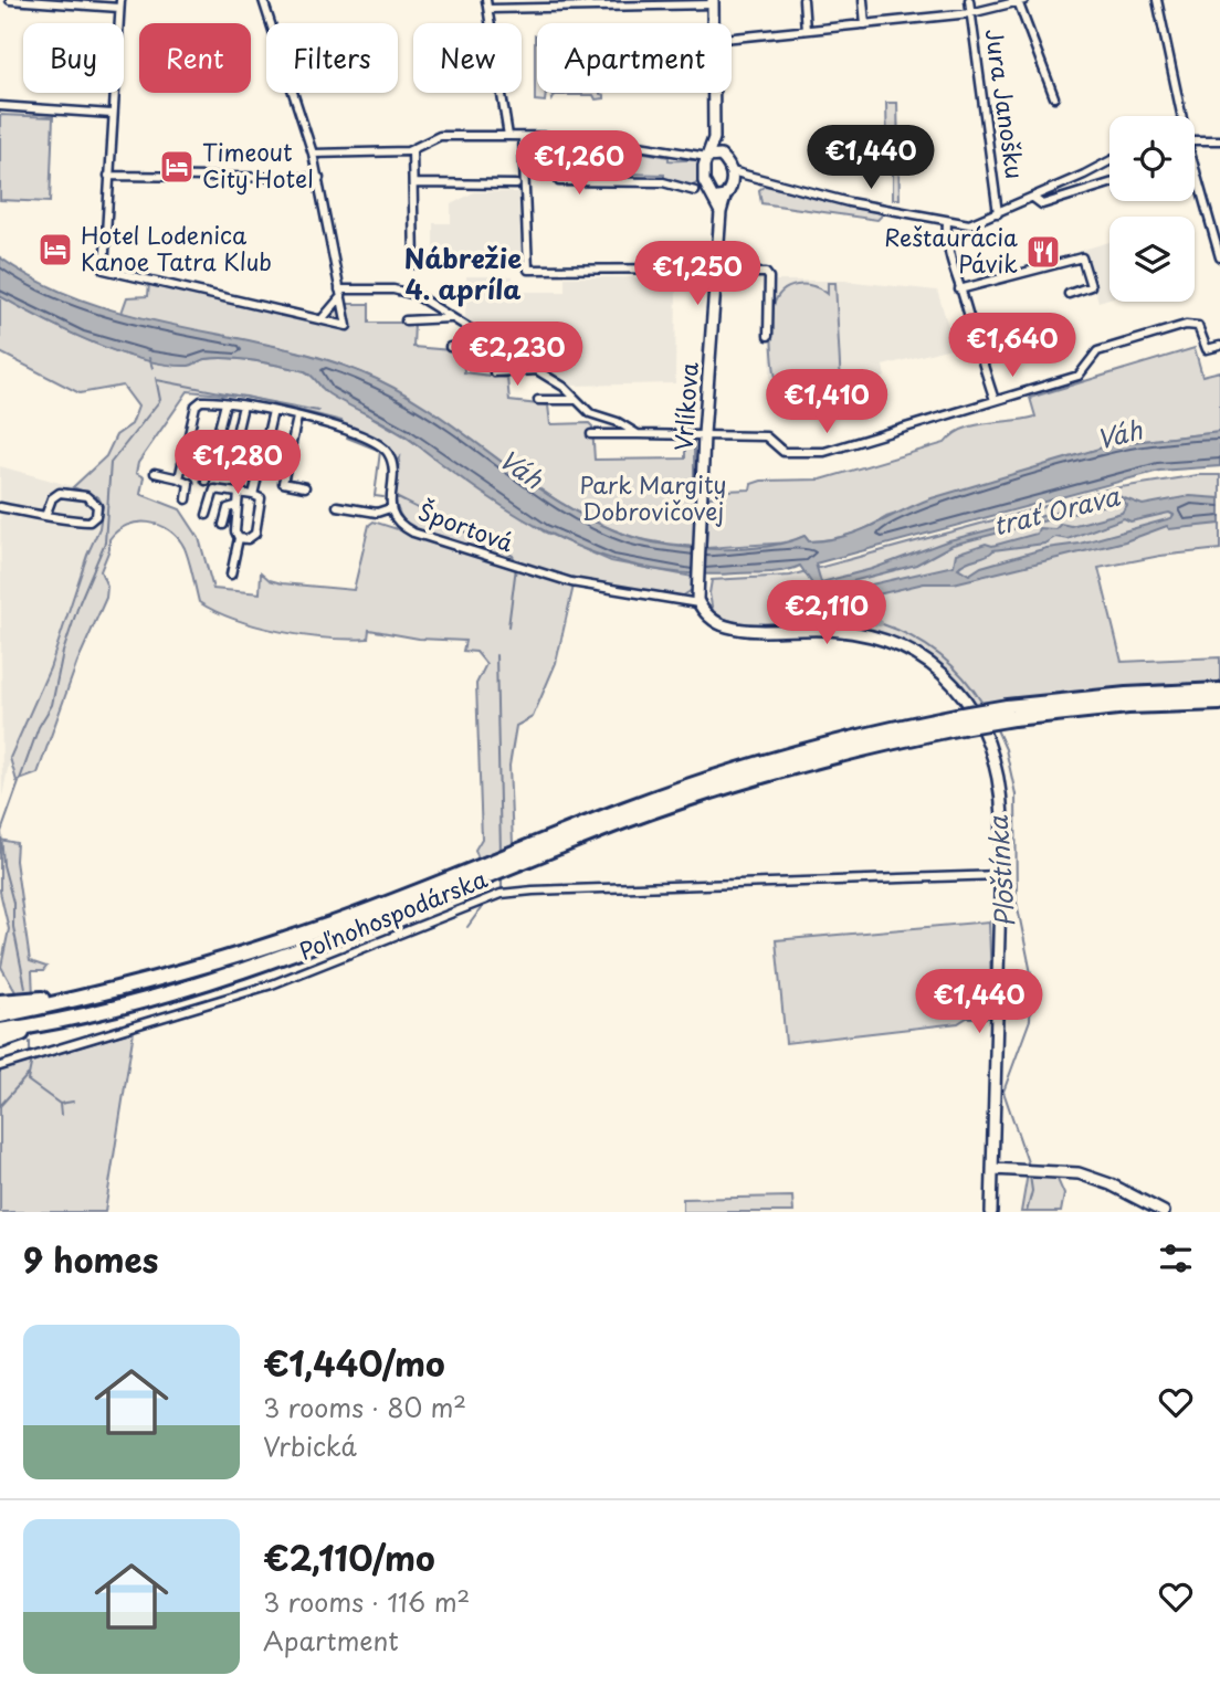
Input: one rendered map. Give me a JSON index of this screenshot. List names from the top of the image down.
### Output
{
  "streets": {
    "street": [
      "Jura Janošku",
      "Vrlíkova",
      "Športová",
      "Poľnohospodárska"
    ]
  },
  "crossings": [
    ["Vrlíkova", "Športová"]
  ],
  "districts": ["Nábrežie 4. apríla"],
  "water": ["Váh", "trať Orava", "Ploštínka"],
  "parks": ["Park Margity Dobrovičovej"],
  "places": {
    "hotel": ["Timeout City Hotel", "Hotel Lodenica Kanoe Tatra Klub"],
    "restaurant": ["Reštaurácia Pávik"]
  },
  "page": {
    "chip": [
      "Buy",
      "Rent",
      "Filters",
      "New",
      "Apartment"
    ],
    "price": [
      "€1,440",
      "€1,260",
      "€1,250",
      "€1,640",
      "€2,230",
      "€1,410",
      "€1,280",
      "€2,110",
      "€1,440"
    ],
    "heading": "9 homes",
    "list": [
      {
        "name": "€1,440/mo",
        "note": "3 rooms · 80 m² · Vrbická"
      },
      {
        "name": "€2,110/mo",
        "note": "3 rooms · 116 m² · Apartment"
      }
    ]
  }
}
